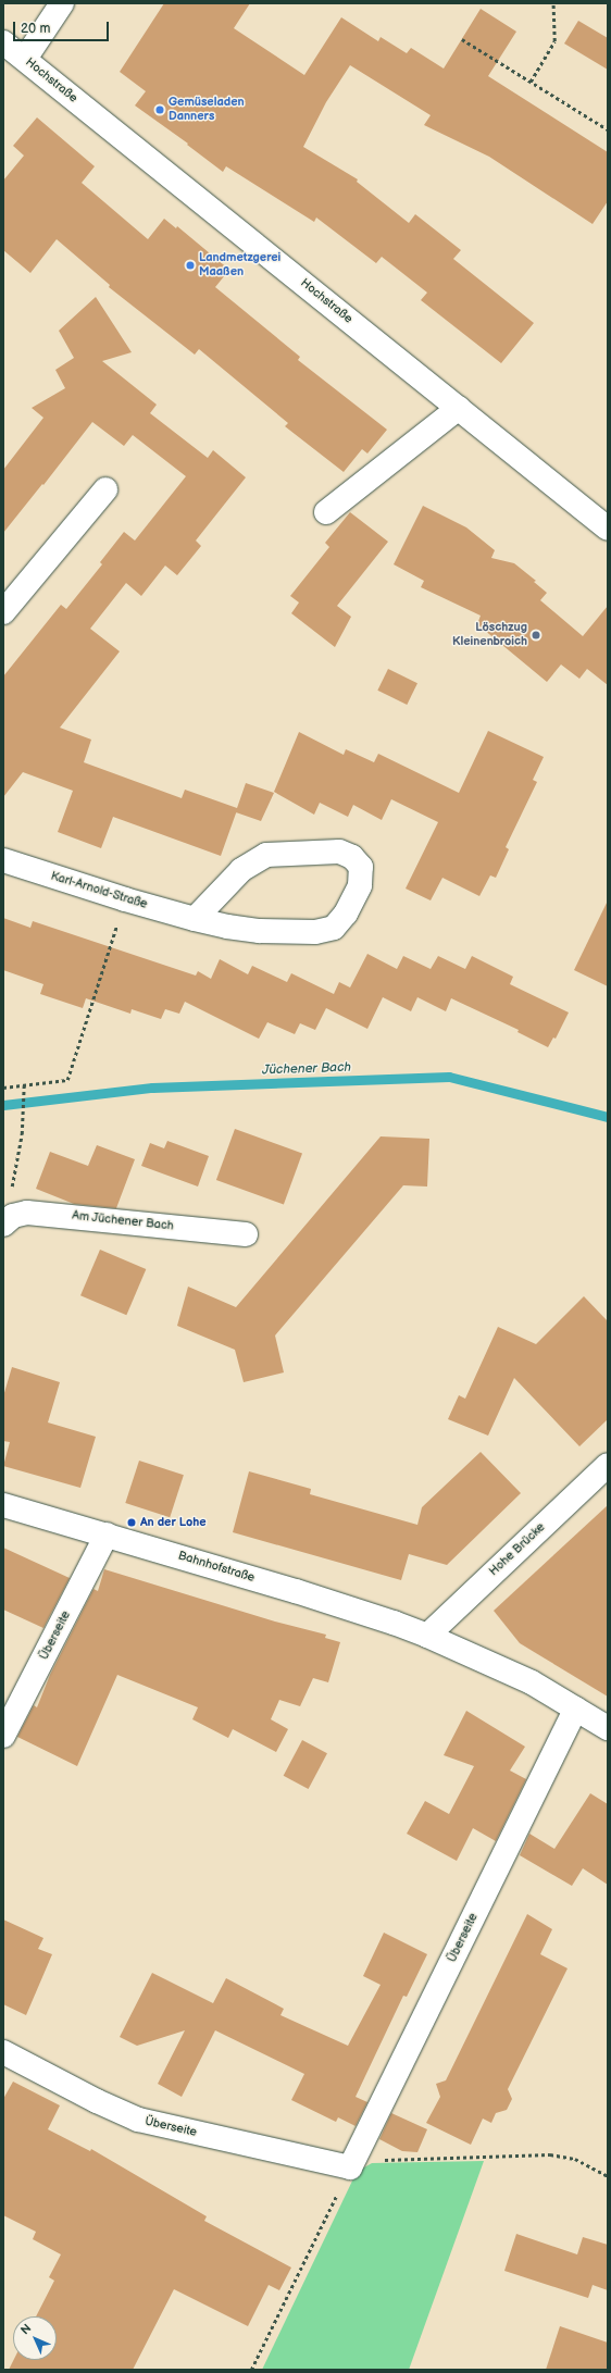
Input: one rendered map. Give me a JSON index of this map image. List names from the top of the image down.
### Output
{
  "streets": {
    "street": [
      "Hochstraße",
      "Karl-Arnold-Straße",
      "Am Jüchener Bach",
      "Hohe Brücke",
      "Bahnhofstraße",
      "Überseite"
    ]
  },
  "crossings": [
    ["Hohe Brücke", "Bahnhofstraße"],
    ["Bahnhofstraße", "Überseite"]
  ],
  "water": ["Jüchener Bach"],
  "places": [
    "Gemüseladen Danners",
    "Landmetzgerei Maaßen",
    "Löschzug Kleinenbroich",
    "An der Lohe"
  ],
  "scale_bar": "20 m",
  "north": "top left"
}
